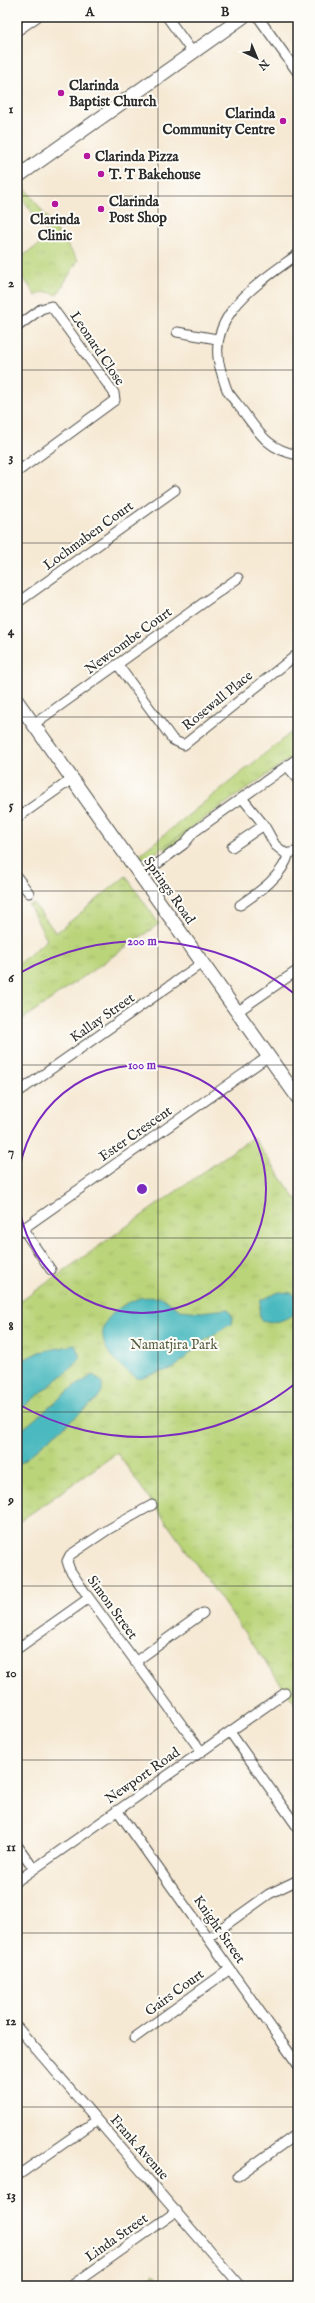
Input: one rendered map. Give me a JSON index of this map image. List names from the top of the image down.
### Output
{
  "streets": {
    "main road": ["Springs Road"],
    "street": [
      "Leonard Close",
      "Lochmaben Court",
      "Newcombe Court",
      "Rosewall Place",
      "Kallay Street",
      "Ester Crescent",
      "Simon Street",
      "Newport Road",
      "Knight Street",
      "Gairs Court",
      "Frank Avenue",
      "Linda Street"
    ]
  },
  "crossings": [
    ["Newcombe Court", "Rosewall Place"],
    ["Newcombe Court", "Springs Road"],
    ["Springs Road", "Kallay Street"],
    ["Springs Road", "Ester Crescent"],
    ["Simon Street", "Newport Road"],
    ["Newport Road", "Knight Street"],
    ["Knight Street", "Gairs Court"],
    ["Frank Avenue", "Linda Street"]
  ],
  "parks": ["Namatjira Park"],
  "places": [
    "Clarinda Baptist Church",
    "Clarinda Community Centre",
    "Clarinda Pizza",
    "T. T Bakehouse",
    "Clarinda Clinic",
    "Clarinda Post Shop"
  ],
  "north": "bottom right",
  "grid": {
    "columns": ["A", "B"],
    "rows": [
      "1",
      "2",
      "3",
      "4",
      "5",
      "6",
      "7",
      "8",
      "9",
      "10",
      "11",
      "12",
      "13"
    ]
  },
  "rings": ["200 m", "100 m"]
}
